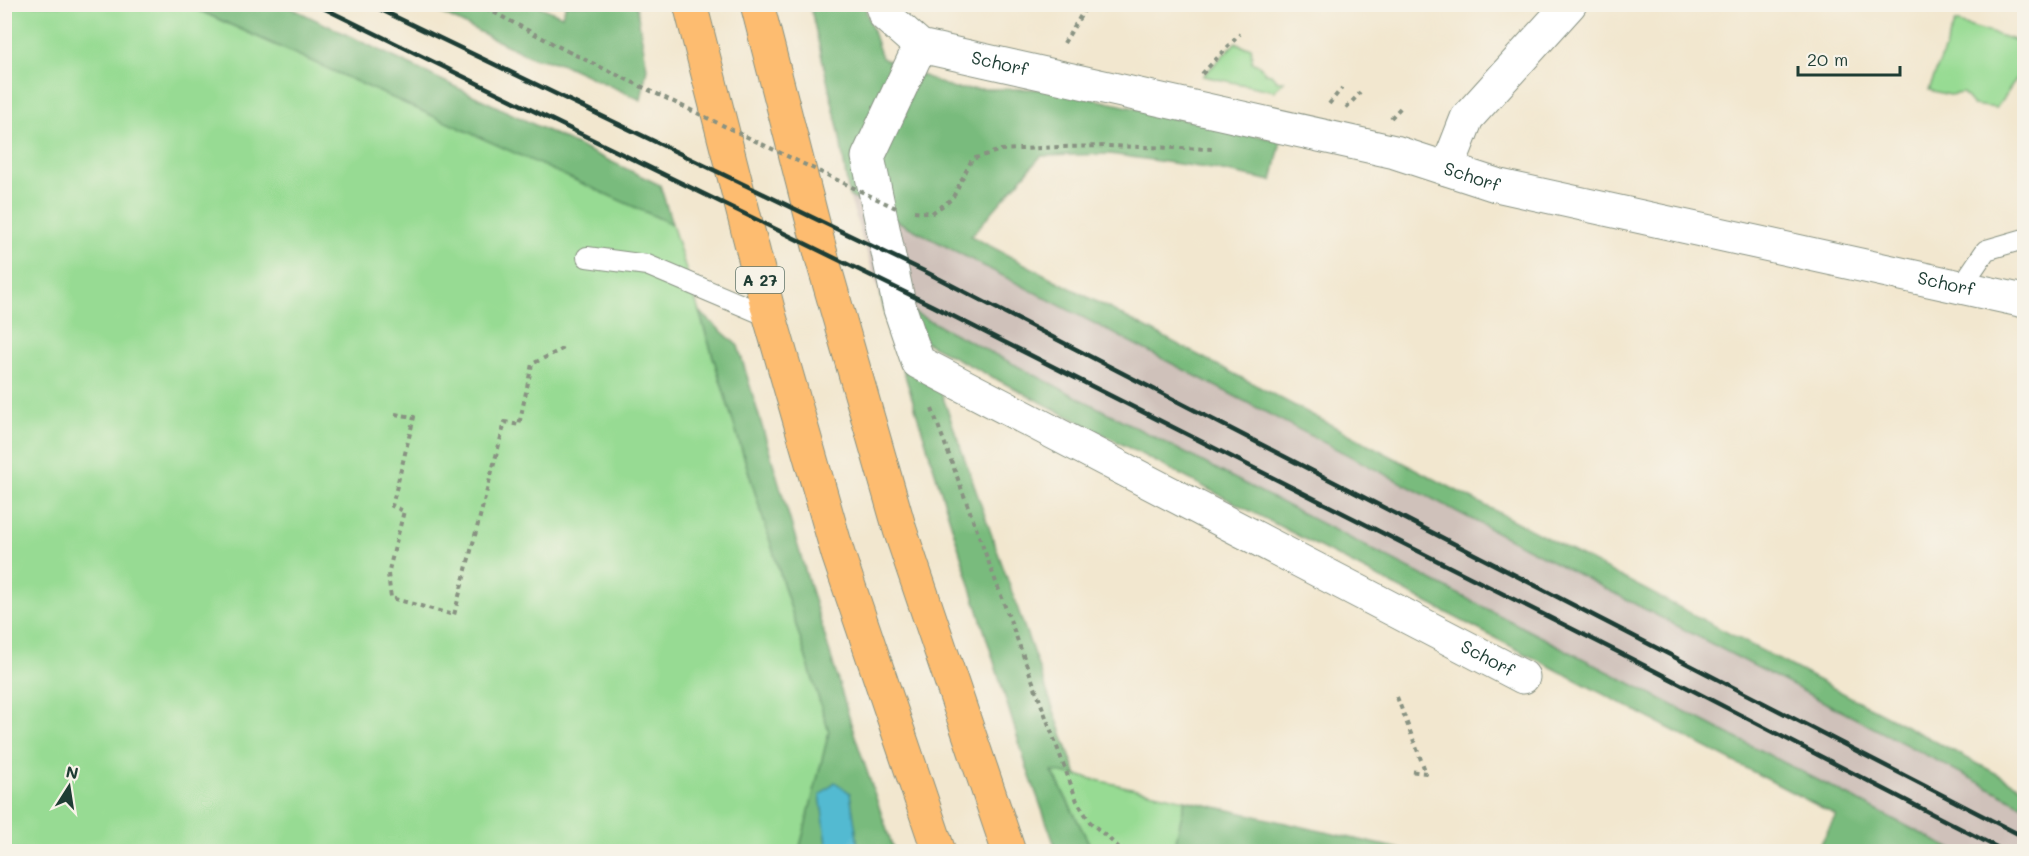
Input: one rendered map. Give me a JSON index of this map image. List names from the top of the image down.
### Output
{
  "streets": {
    "highway": ["A 27"],
    "street": ["Schorf"]
  },
  "scale_bar": "20 m",
  "north": "top"
}
